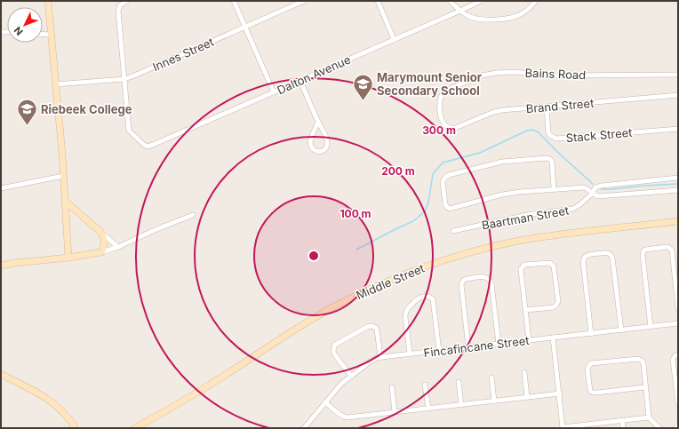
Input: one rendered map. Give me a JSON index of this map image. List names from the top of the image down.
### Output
{
  "streets": {
    "main road": ["Middle Street"],
    "street": [
      "Innes Street",
      "Bains Road",
      "Dalton Avenue",
      "Brand Street",
      "Stack Street",
      "Baartman Street",
      "Fincafincane Street"
    ]
  },
  "crossings": [
    ["Innes Street", "Dalton Avenue"],
    ["Bains Road", "Brand Street"],
    ["Brand Street", "Stack Street"]
  ],
  "places": {
    "school or university": ["Marymount Senior Secondary School", "Riebeek College"]
  },
  "north": "bottom left",
  "rings": ["300 m", "200 m", "100 m"]
}
